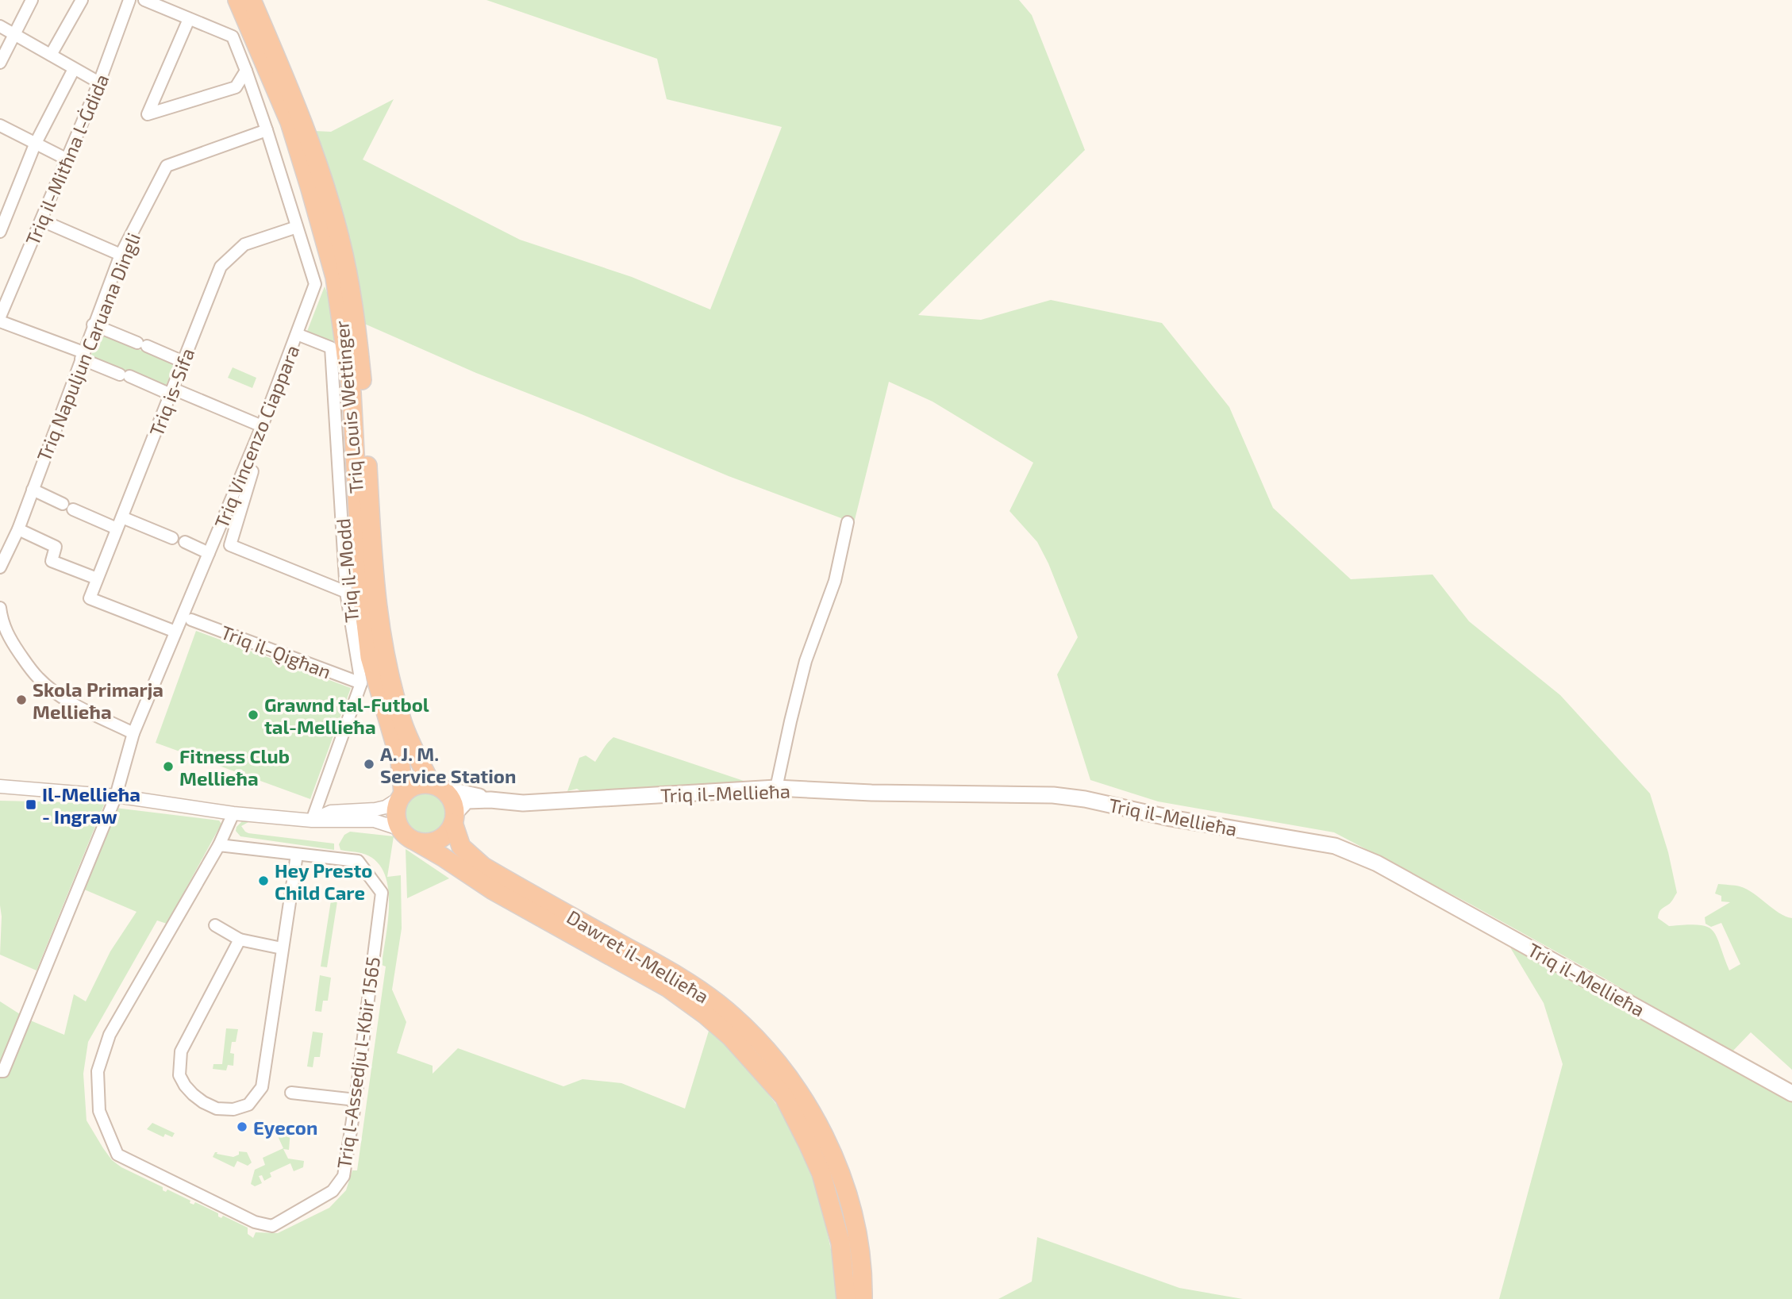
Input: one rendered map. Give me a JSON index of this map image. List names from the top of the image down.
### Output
{
  "streets": {
    "highway": ["Triq Louis Wettinger", "Dawret il-Mellieħa"],
    "main road": ["Triq il-Mellieħa"],
    "street": [
      "Triq il-Mitħna l-Ġdida",
      "Triq Napuljun Caruana Dingli",
      "Triq is-Sifa",
      "Triq Vincenzo Ciappara",
      "Triq il-Modd",
      "Triq il-Qigħan",
      "Triq l-Assedju l-Kbir 1565"
    ]
  },
  "crossings": [
    ["Triq Napuljun Caruana Dingli", "Triq Vincenzo Ciappara"],
    ["Triq is-Sifa", "Triq Vincenzo Ciappara"],
    ["Triq Louis Wettinger", "Triq il-Mellieħa"],
    ["Triq Louis Wettinger", "Dawret il-Mellieħa"],
    ["Triq Vincenzo Ciappara", "Triq il-Modd"],
    ["Triq il-Modd", "Triq il-Qigħan"],
    ["Triq il-Mellieħa", "Dawret il-Mellieħa"]
  ],
  "places": {
    "other": [
      "Skola Primarja Mellieħa",
      "Grawnd tal-Futbol tal-Mellieħa",
      "A. J. M. Service Station",
      "Fitness Club Mellieħa",
      "Hey Presto Child Care",
      "Eyecon"
    ],
    "transit": ["Il-Mellieħa - Ingraw"]
  }
}
